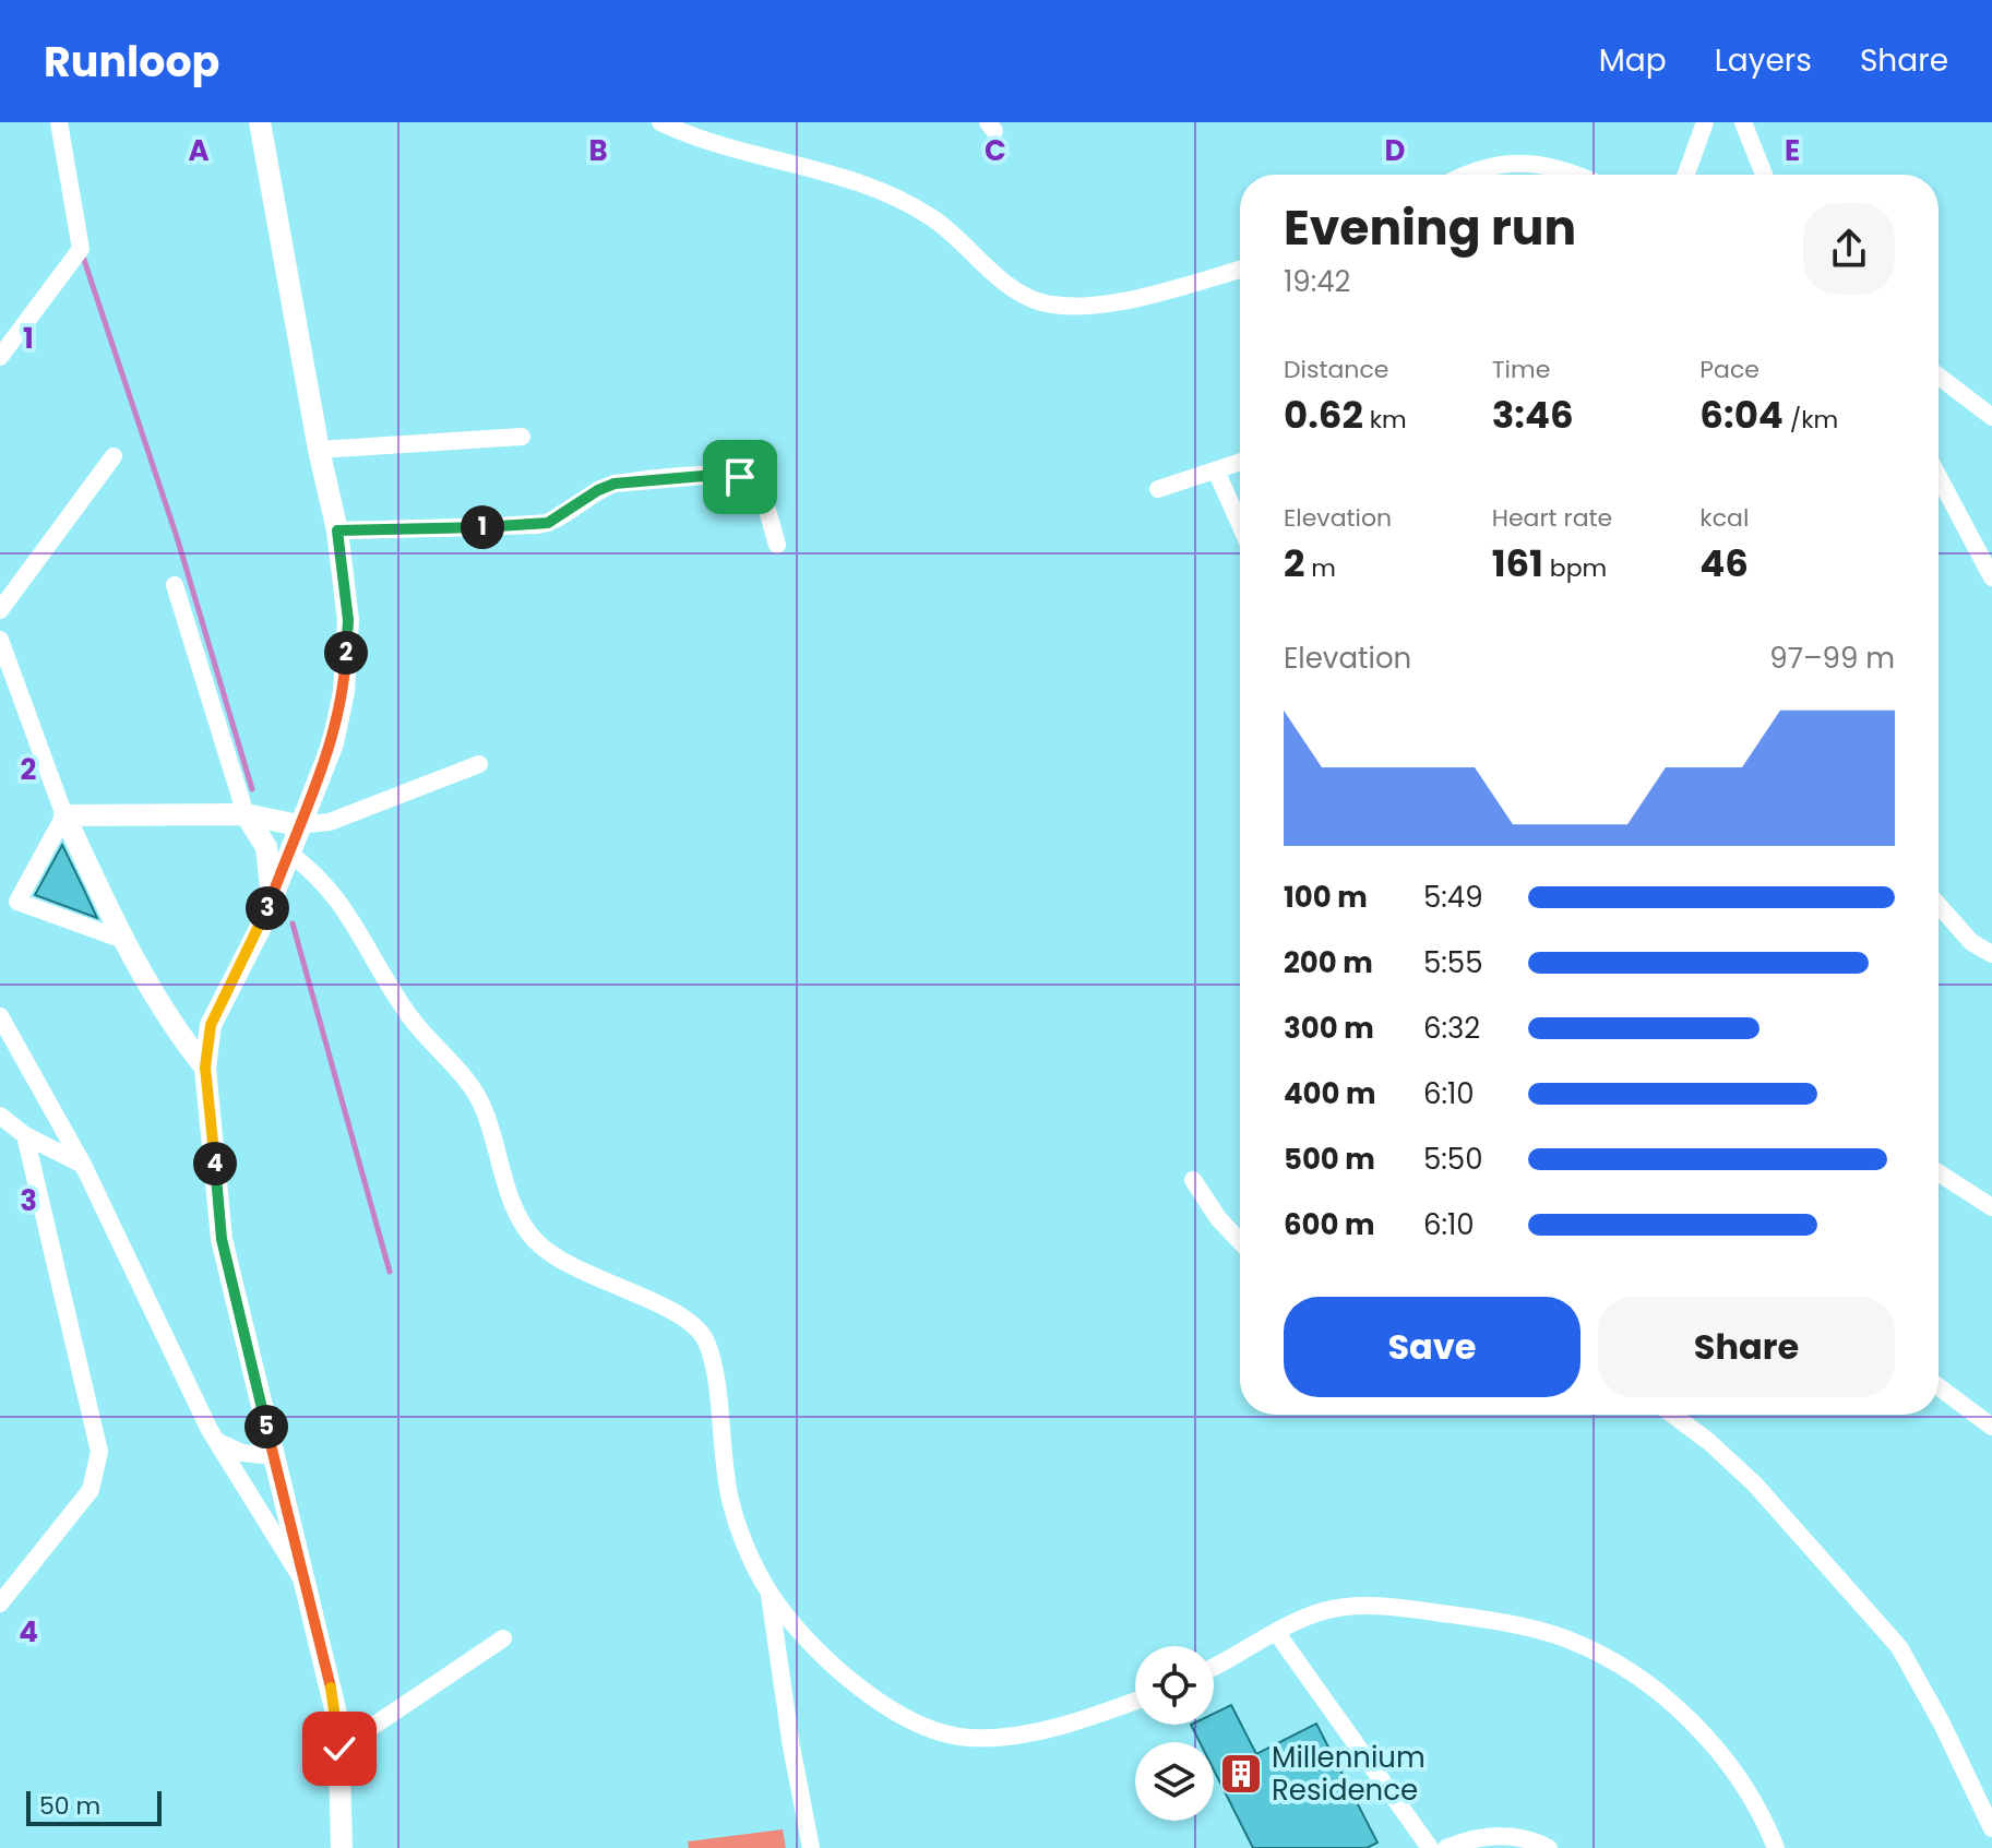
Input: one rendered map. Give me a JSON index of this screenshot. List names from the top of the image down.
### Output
{
  "places": {
    "building": ["Millennium Residence"]
  },
  "scale_bar": "50 m",
  "page": {
    "header": "Runloop",
    "nav": ["Map", "Layers", "Share"],
    "heading": ["Evening run", "19:42"],
    "stats": [
      ["Distance", "0.62 km"],
      ["Time", "3:46"],
      ["Pace", "6:04 /km"],
      ["Elevation", "2 m"],
      ["Heart rate", "161 bpm"],
      ["kcal", "46"]
    ],
    "pins": [
      "1",
      "2",
      "3",
      "4",
      "5"
    ],
    "chart": ["Elevation", "97–99 m"],
    "list": [
      {
        "name": "100 m",
        "note": "5:49"
      },
      {
        "name": "200 m",
        "note": "5:55"
      },
      {
        "name": "300 m",
        "note": "6:32"
      },
      {
        "name": "400 m",
        "note": "6:10"
      },
      {
        "name": "500 m",
        "note": "5:50"
      },
      {
        "name": "600 m",
        "note": "6:10"
      }
    ],
    "buttons": ["Save", "Share"],
    "scale": "50 m"
  },
  "grid": {
    "columns": [
      "A",
      "B",
      "C",
      "D",
      "E"
    ],
    "rows": [
      "1",
      "2",
      "3",
      "4"
    ]
  }
}
